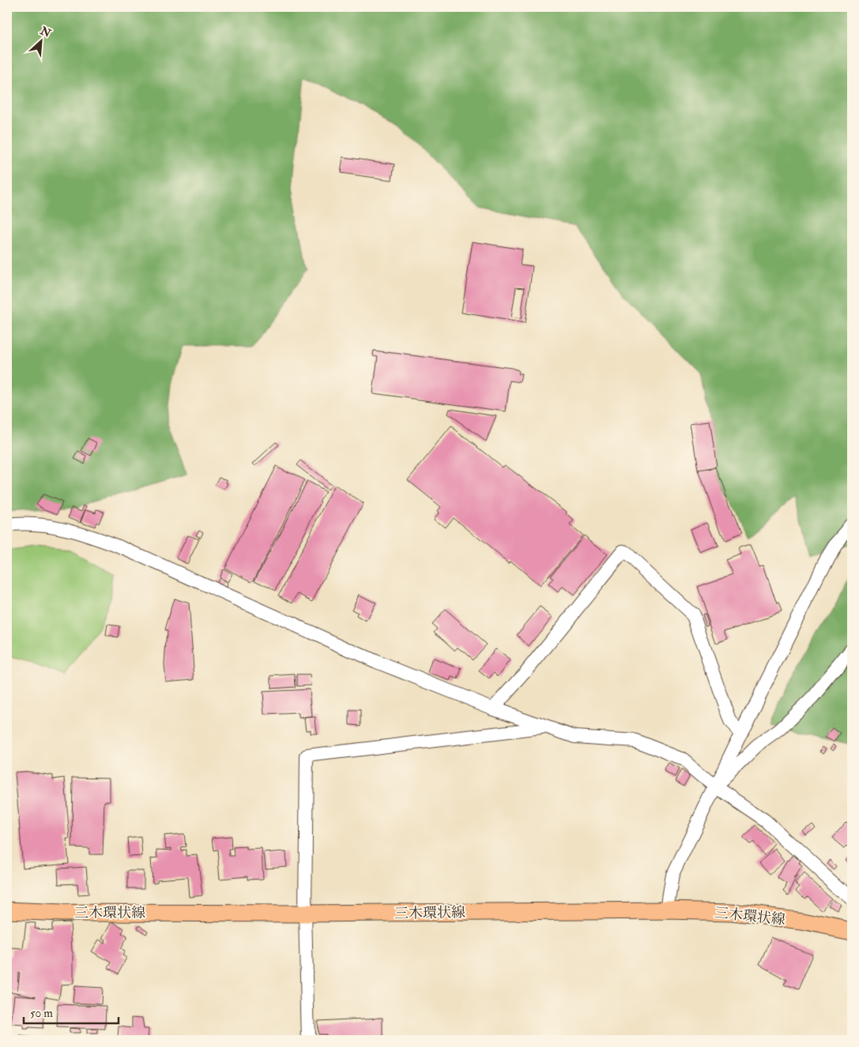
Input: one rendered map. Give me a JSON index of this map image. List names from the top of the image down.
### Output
{
  "streets": {
    "main road": ["三木環状線"]
  },
  "scale_bar": "50 m",
  "north": "top right"
}
